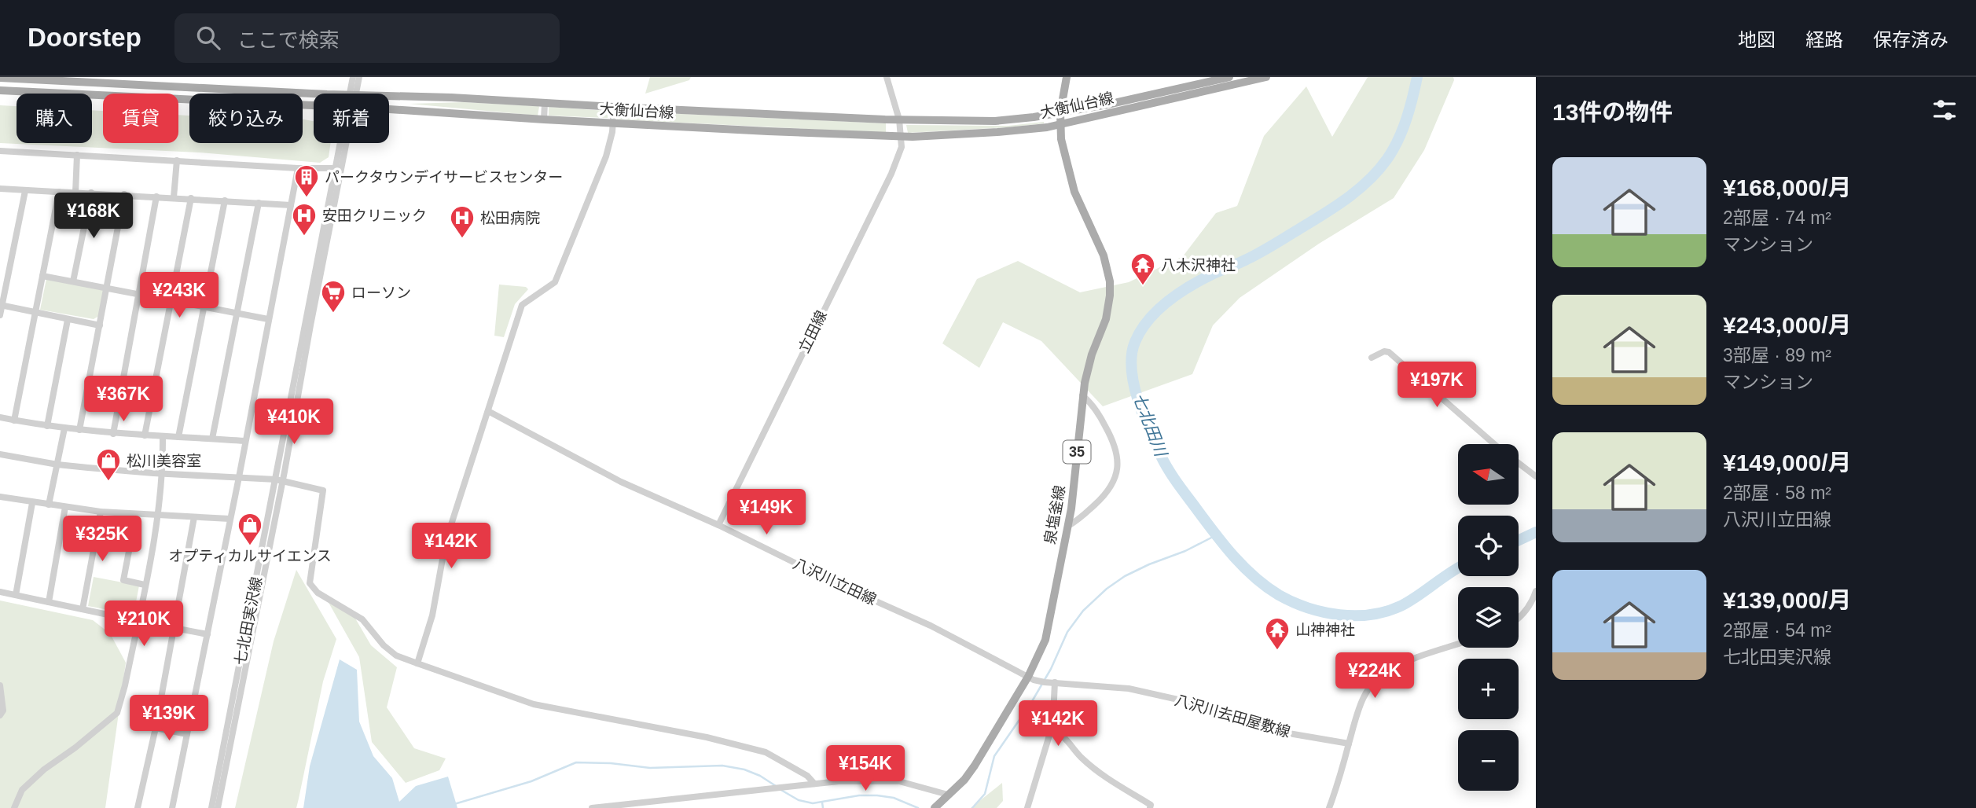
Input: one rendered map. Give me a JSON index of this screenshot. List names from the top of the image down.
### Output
{
  "streets": {
    "main road": ["大衡仙台線", "35", "泉塩釜線"],
    "street": [
      "立田線",
      "八沢川立田線",
      "七北田実沢線",
      "八沢川去田屋敷線"
    ]
  },
  "crossings": [
    ["大衡仙台線", "立田線"],
    ["大衡仙台線", "泉塩釜線"],
    ["立田線", "八沢川立田線"],
    ["泉塩釜線", "八沢川立田線"],
    ["八沢川立田線", "八沢川去田屋敷線"]
  ],
  "water": ["七北田川"],
  "places": {
    "building": ["パークタウンデイサービスセンター"],
    "hospital": ["安田クリニック", "松田病院"],
    "temple": ["八木沢神社", "山神神社"],
    "supermarket": ["ローソン"],
    "shop": ["松川美容室", "オプティカルサイエンス"]
  },
  "north": "left",
  "page": {
    "header": "Doorstep",
    "search": "ここで検索",
    "nav": ["地図", "経路", "保存済み"],
    "heading": "13件の物件",
    "chip": [
      "購入",
      "賃貸",
      "絞り込み",
      "新着"
    ],
    "list": [
      {
        "name": "¥168,000/月",
        "note": "2部屋 · 74 m² · マンション"
      },
      {
        "name": "¥243,000/月",
        "note": "3部屋 · 89 m² · マンション"
      },
      {
        "name": "¥149,000/月",
        "note": "2部屋 · 58 m² · 八沢川立田線"
      },
      {
        "name": "¥139,000/月",
        "note": "2部屋 · 54 m² · 七北田実沢線"
      }
    ],
    "price": [
      "¥168K",
      "¥243K",
      "¥197K",
      "¥367K",
      "¥410K",
      "¥149K",
      "¥325K",
      "¥142K",
      "¥210K",
      "¥224K",
      "¥139K",
      "¥142K",
      "¥154K"
    ],
    "map_buttons": ["+", "−"]
  }
}
